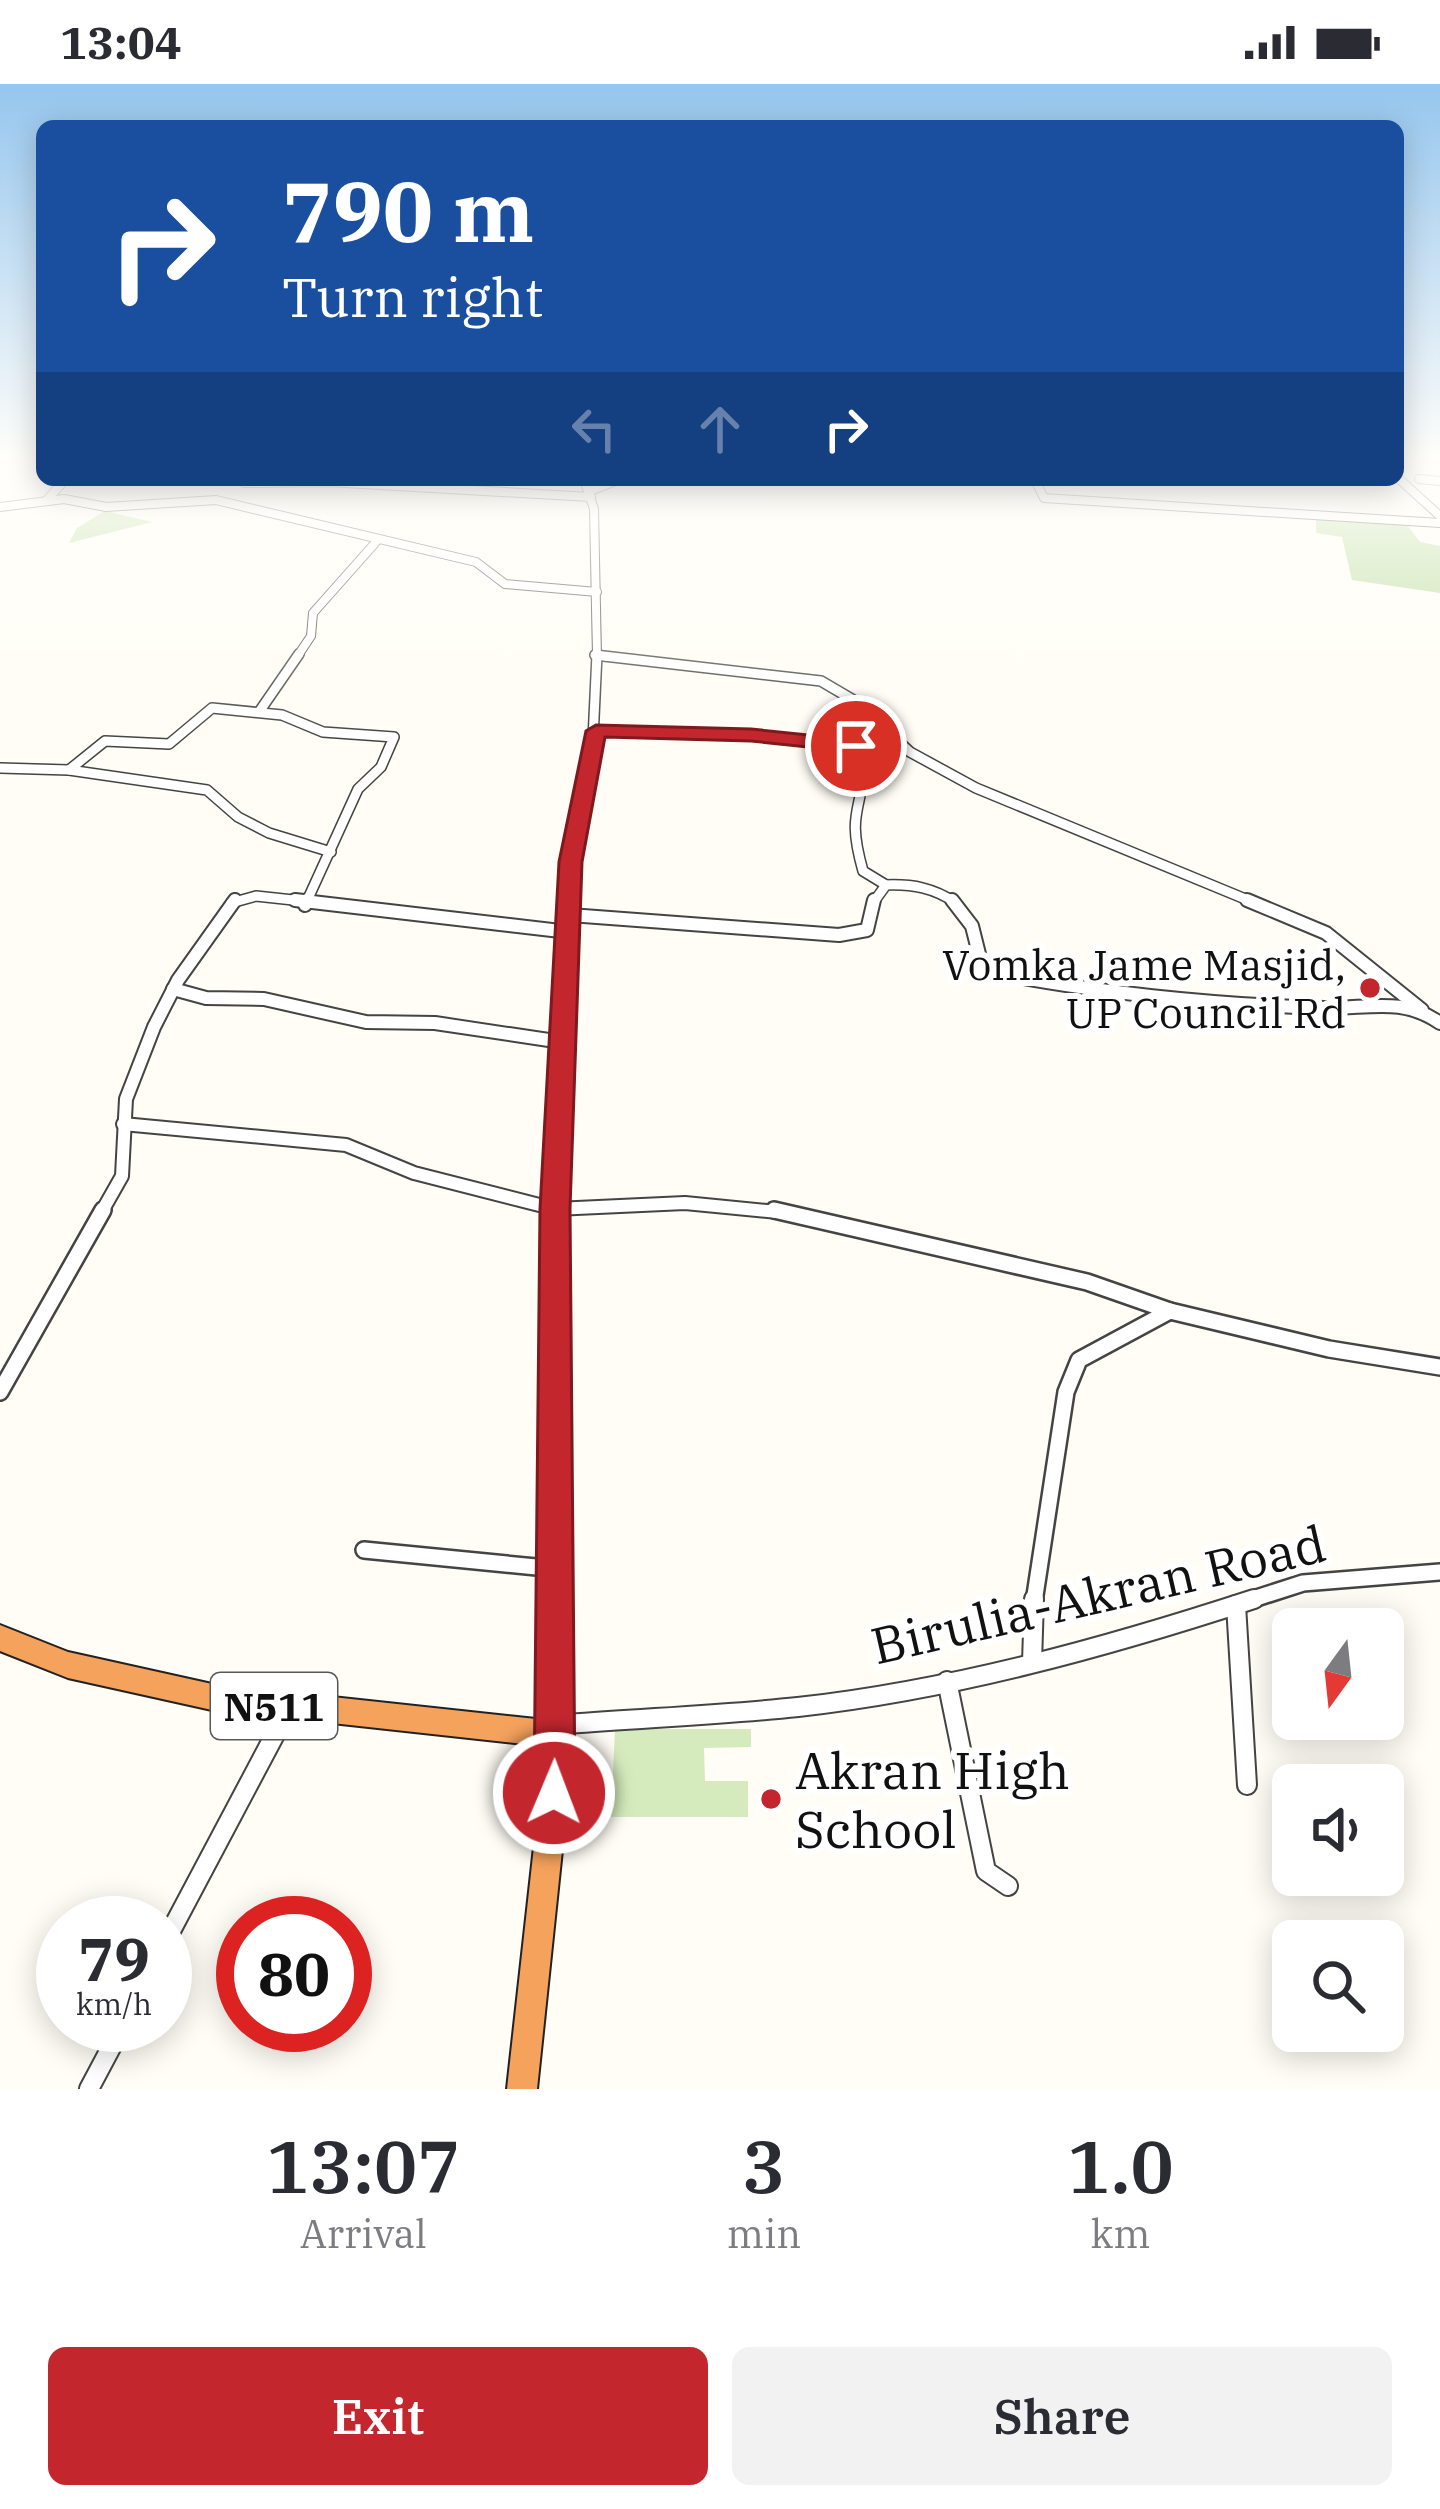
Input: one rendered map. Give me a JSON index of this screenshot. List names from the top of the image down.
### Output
{
  "streets": {
    "highway": ["Birulia-Akran Road", "N511"]
  },
  "places": ["Vomka Jame Masjid, UP Council Rd", "Akran High School"],
  "north": "bottom",
  "page": {
    "status": "13:04",
    "turn": ["790 m", "Turn right"],
    "speed": "79 km/h",
    "limit": "80",
    "eta": [
      "13:07",
      "Arrival",
      "3",
      "min",
      "1.0",
      "km"
    ],
    "buttons": ["Exit", "Share"]
  }
}
